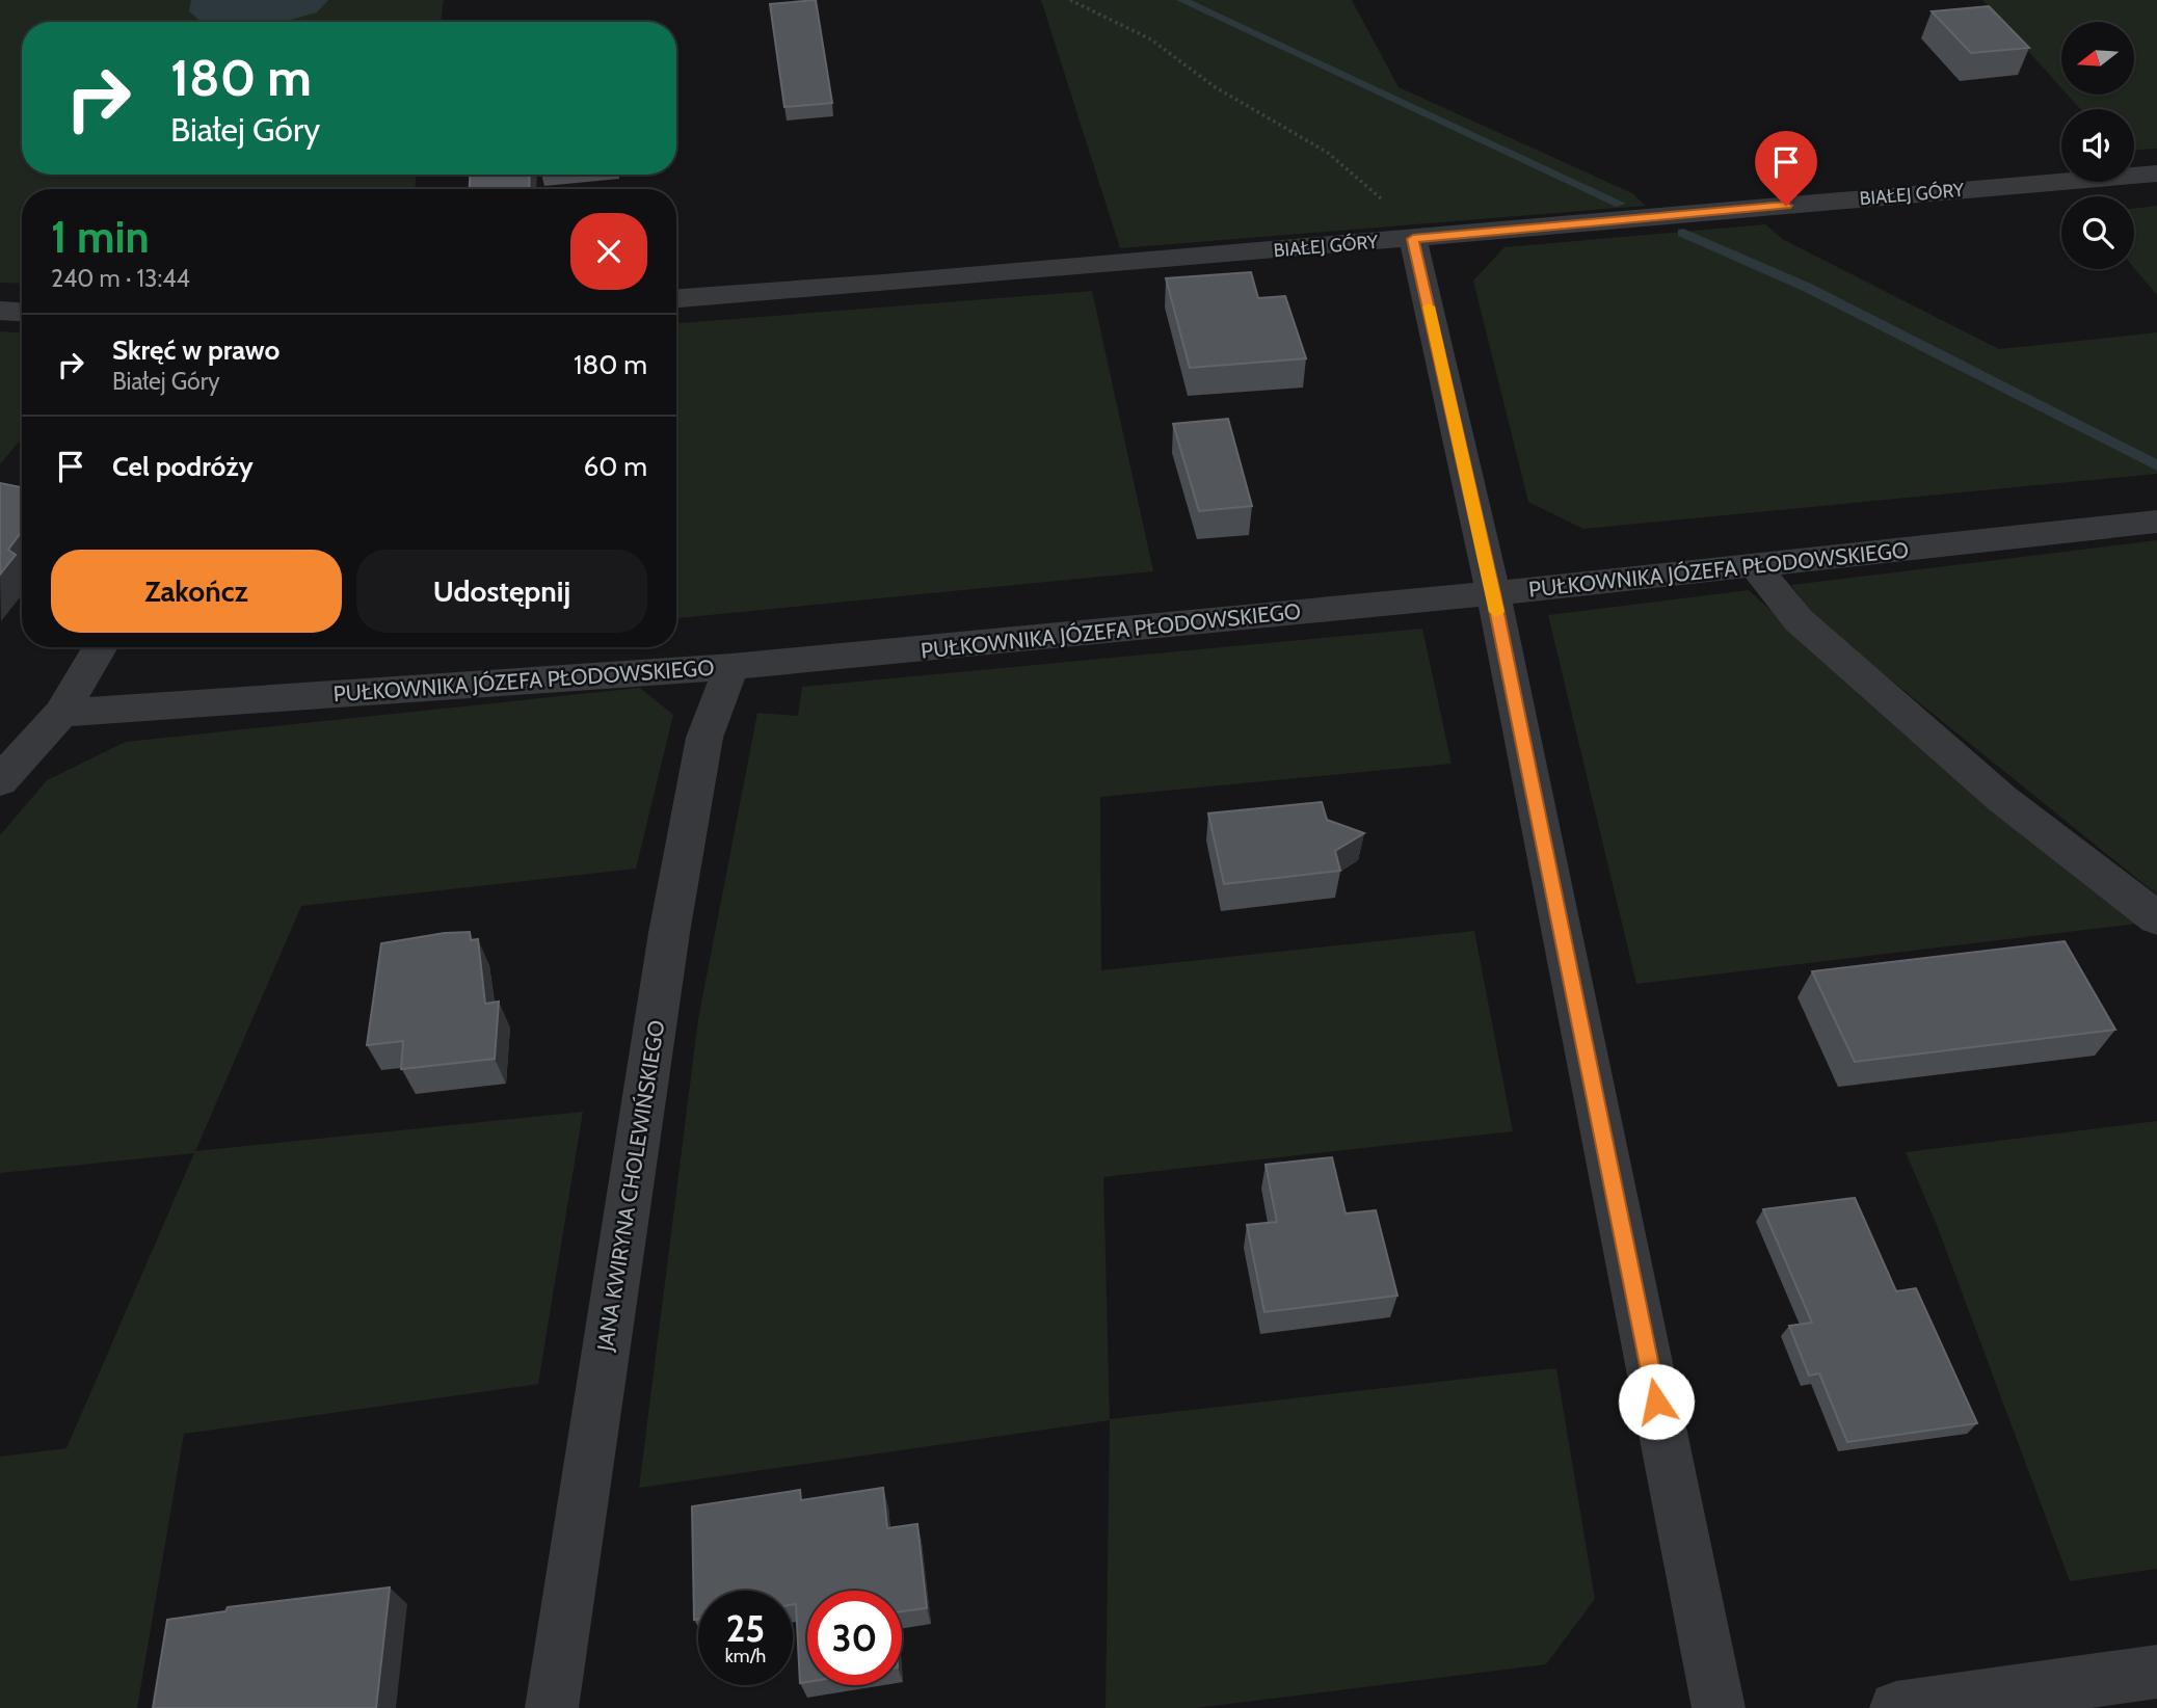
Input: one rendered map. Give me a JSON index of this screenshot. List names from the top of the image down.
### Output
{
  "streets": {
    "street": ["BIAŁEJ GÓRY", "PUŁKOWNIKA JÓZEFA PŁODOWSKIEGO", "JANA KWIRYNA CHOLEWIŃSKIEGO"]
  },
  "crossings": [
    ["PUŁKOWNIKA JÓZEFA PŁODOWSKIEGO", "JANA KWIRYNA CHOLEWIŃSKIEGO"]
  ],
  "north": "left",
  "page": {
    "turn": ["180 m", "Białej Góry"],
    "heading": ["1 min", "240 m · 13:44"],
    "list": [
      {
        "name": "Skręć w prawo",
        "note": "Białej Góry",
        "value": "180 m"
      },
      {
        "name": "Cel podróży",
        "value": "60 m"
      }
    ],
    "buttons": ["Zakończ", "Udostępnij"],
    "speed": "25 km/h",
    "limit": "30"
  }
}
